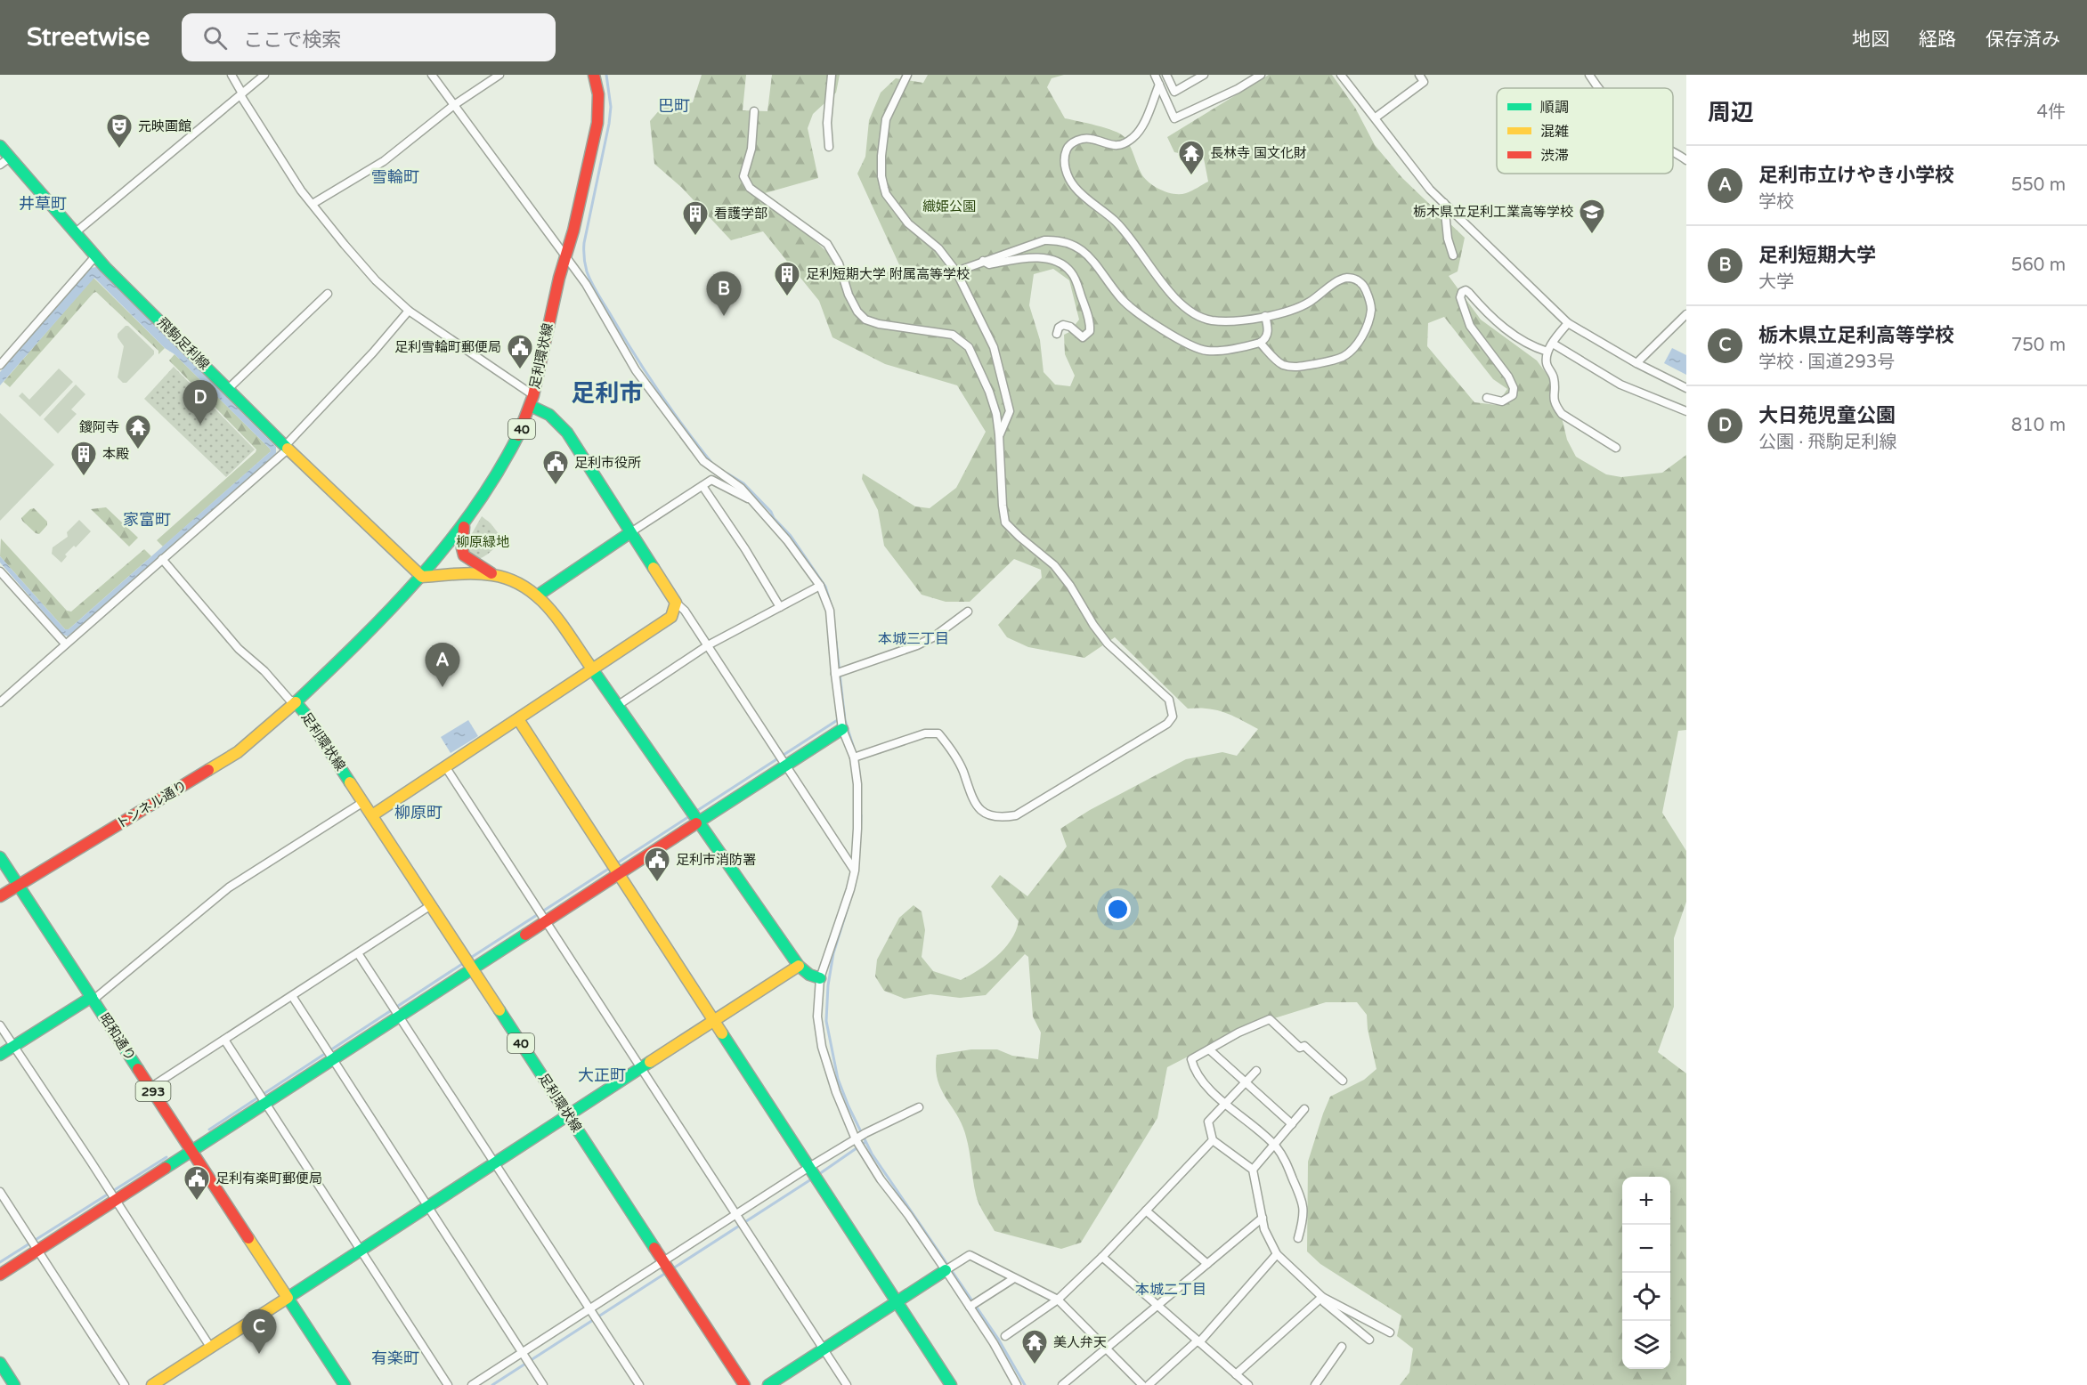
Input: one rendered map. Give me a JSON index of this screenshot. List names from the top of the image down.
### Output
{
  "streets": {
    "main road": [
      "飛駒足利線",
      "足利環状線",
      "40",
      "トンネル通り",
      "昭和通り",
      "293"
    ]
  },
  "crossings": [
    ["飛駒足利線", "足利環状線"],
    ["足利環状線", "トンネル通り"],
    ["トンネル通り", "昭和通り"]
  ],
  "districts": [
    "巴町",
    "雪輪町",
    "井草町",
    "足利市",
    "家富町",
    "本城三丁目",
    "柳原町",
    "大正町",
    "本城二丁目",
    "有楽町"
  ],
  "parks": ["織姫公園", "柳原緑地"],
  "places": {
    "theatre": ["元映画館"],
    "temple": ["長林寺 国文化財", "鑁阿寺", "美人弁天"],
    "school or university": ["栃木県立足利工業高等学校"],
    "building": ["看護学部", "足利短期大学 附属高等学校", "本殿"],
    "public building": [
      "足利雪輪町郵便局",
      "足利市役所",
      "足利市消防署",
      "足利有楽町郵便局"
    ]
  },
  "legend": ["順調", "混雑", "渋滞"],
  "page": {
    "header": "Streetwise",
    "search": "ここで検索",
    "nav": ["地図", "経路", "保存済み"],
    "heading": ["周辺", "4件"],
    "list": [
      {
        "mark": "A",
        "name": "足利市立けやき小学校",
        "note": "学校",
        "value": "550 m"
      },
      {
        "mark": "B",
        "name": "足利短期大学",
        "note": "大学",
        "value": "560 m"
      },
      {
        "mark": "C",
        "name": "栃木県立足利高等学校",
        "note": "学校 · 国道293号",
        "value": "750 m"
      },
      {
        "mark": "D",
        "name": "大日苑児童公園",
        "note": "公園 · 飛駒足利線",
        "value": "810 m"
      }
    ],
    "pins": [
      "B",
      "D",
      "A",
      "C"
    ],
    "map_buttons": ["+", "−"]
  }
}
